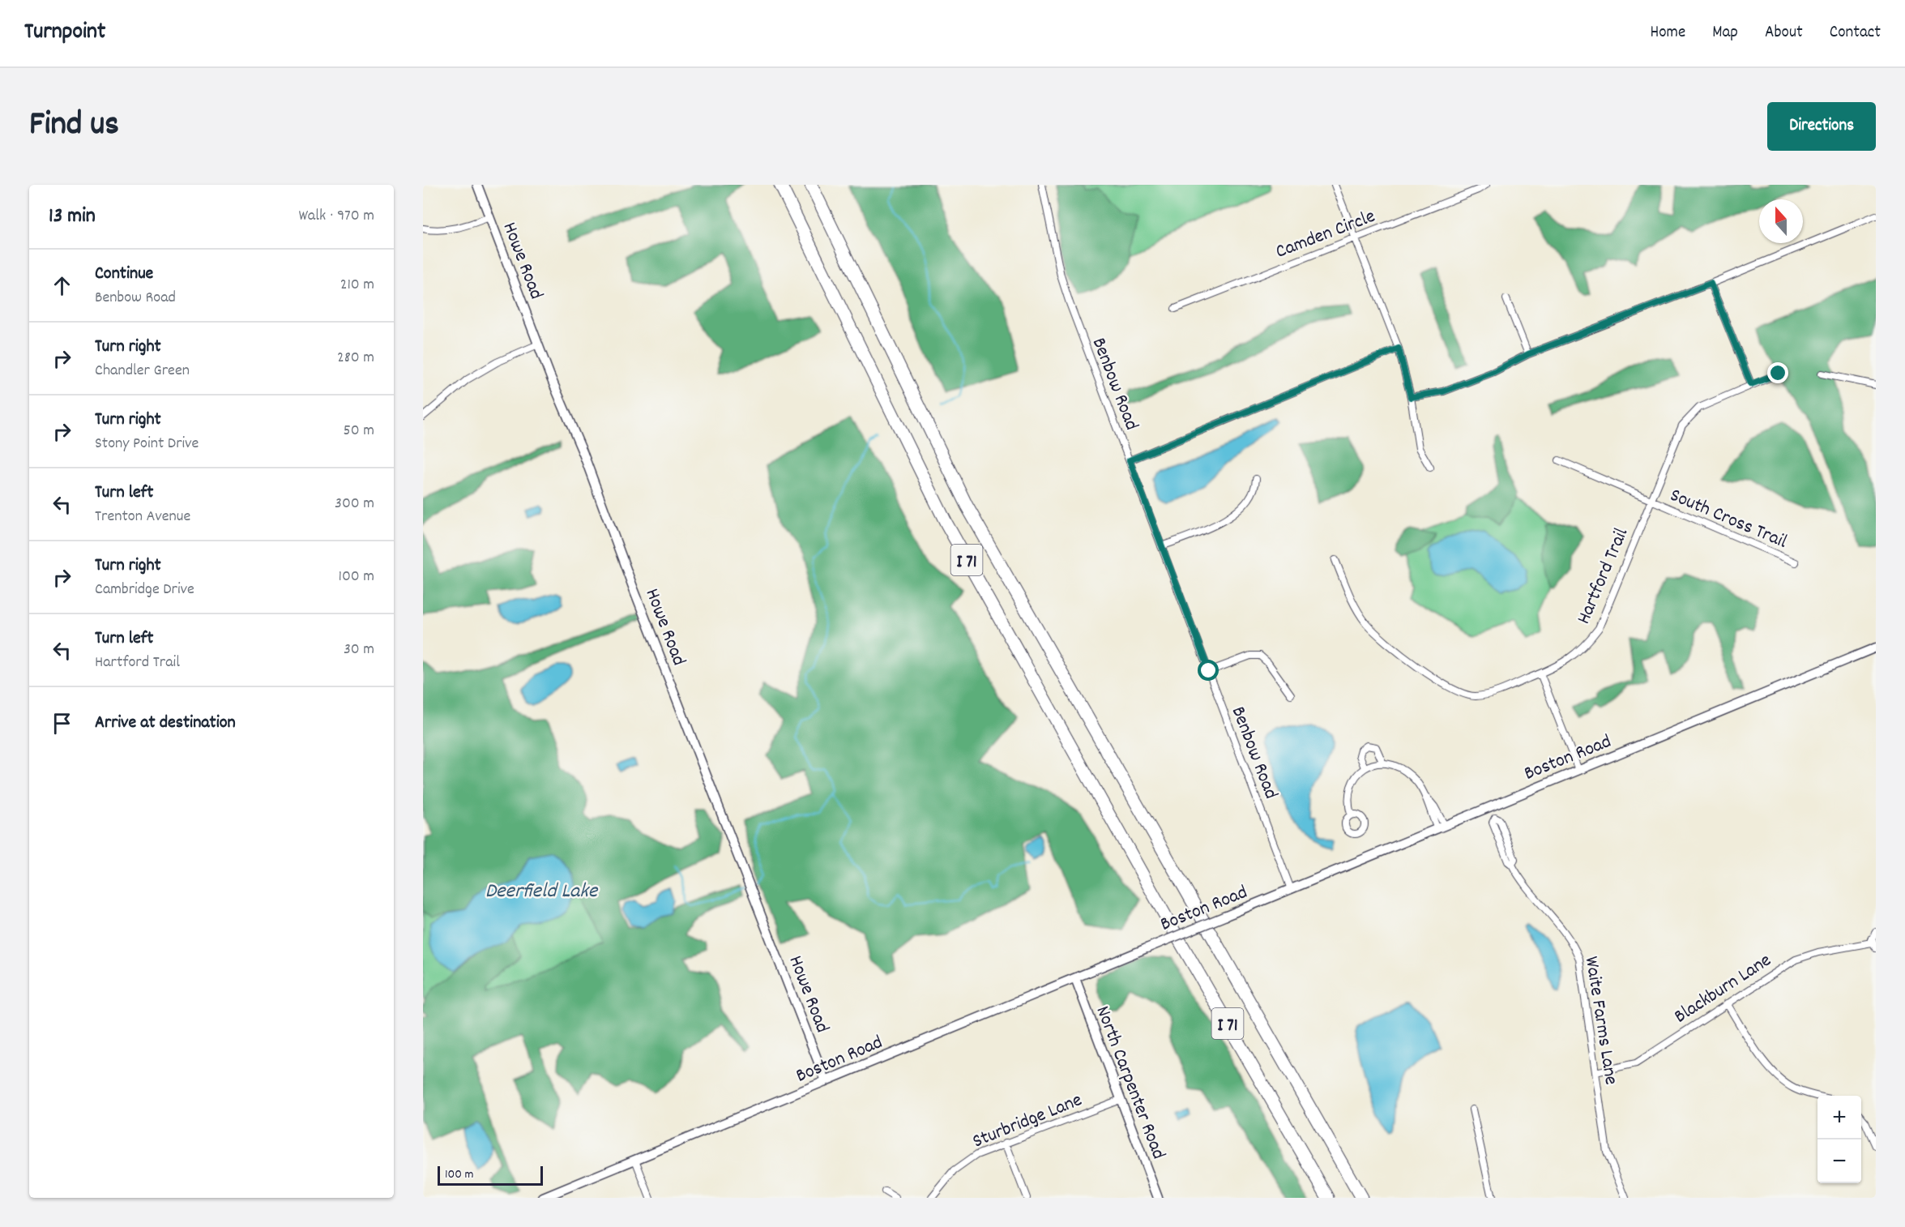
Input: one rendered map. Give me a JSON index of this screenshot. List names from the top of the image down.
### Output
{
  "streets": {
    "highway": ["I 71"],
    "street": [
      "Camden Circle",
      "Howe Road",
      "Benbow Road",
      "South Cross Trail",
      "Hartford Trail",
      "Boston Road",
      "Blackburn Lane",
      "Waite Farms Lane",
      "North Carpenter Road",
      "Sturbridge Lane"
    ]
  },
  "crossings": [
    ["Howe Road", "Boston Road"],
    ["Benbow Road", "Boston Road"],
    ["South Cross Trail", "Hartford Trail"],
    ["Boston Road", "Waite Farms Lane"],
    ["Boston Road", "North Carpenter Road"],
    ["Blackburn Lane", "Waite Farms Lane"],
    ["North Carpenter Road", "Sturbridge Lane"]
  ],
  "water": ["Deerfield Lake"],
  "scale_bar": "100 m",
  "north": "top",
  "page": {
    "header": "Turnpoint",
    "nav": [
      "Home",
      "Map",
      "About",
      "Contact"
    ],
    "title": "Find us",
    "buttons": "Directions",
    "heading": ["13 min", "Walk · 970 m"],
    "list": [
      ["Continue", "Benbow Road", "210 m"],
      ["Turn right", "Chandler Green", "280 m"],
      ["Turn right", "Stony Point Drive", "50 m"],
      ["Turn left", "Trenton Avenue", "300 m"],
      ["Turn right", "Cambridge Drive", "100 m"],
      ["Turn left", "Hartford Trail", "30 m"],
      "Arrive at destination"
    ],
    "map_buttons": ["+", "−"],
    "scale": "100 m"
  }
}
